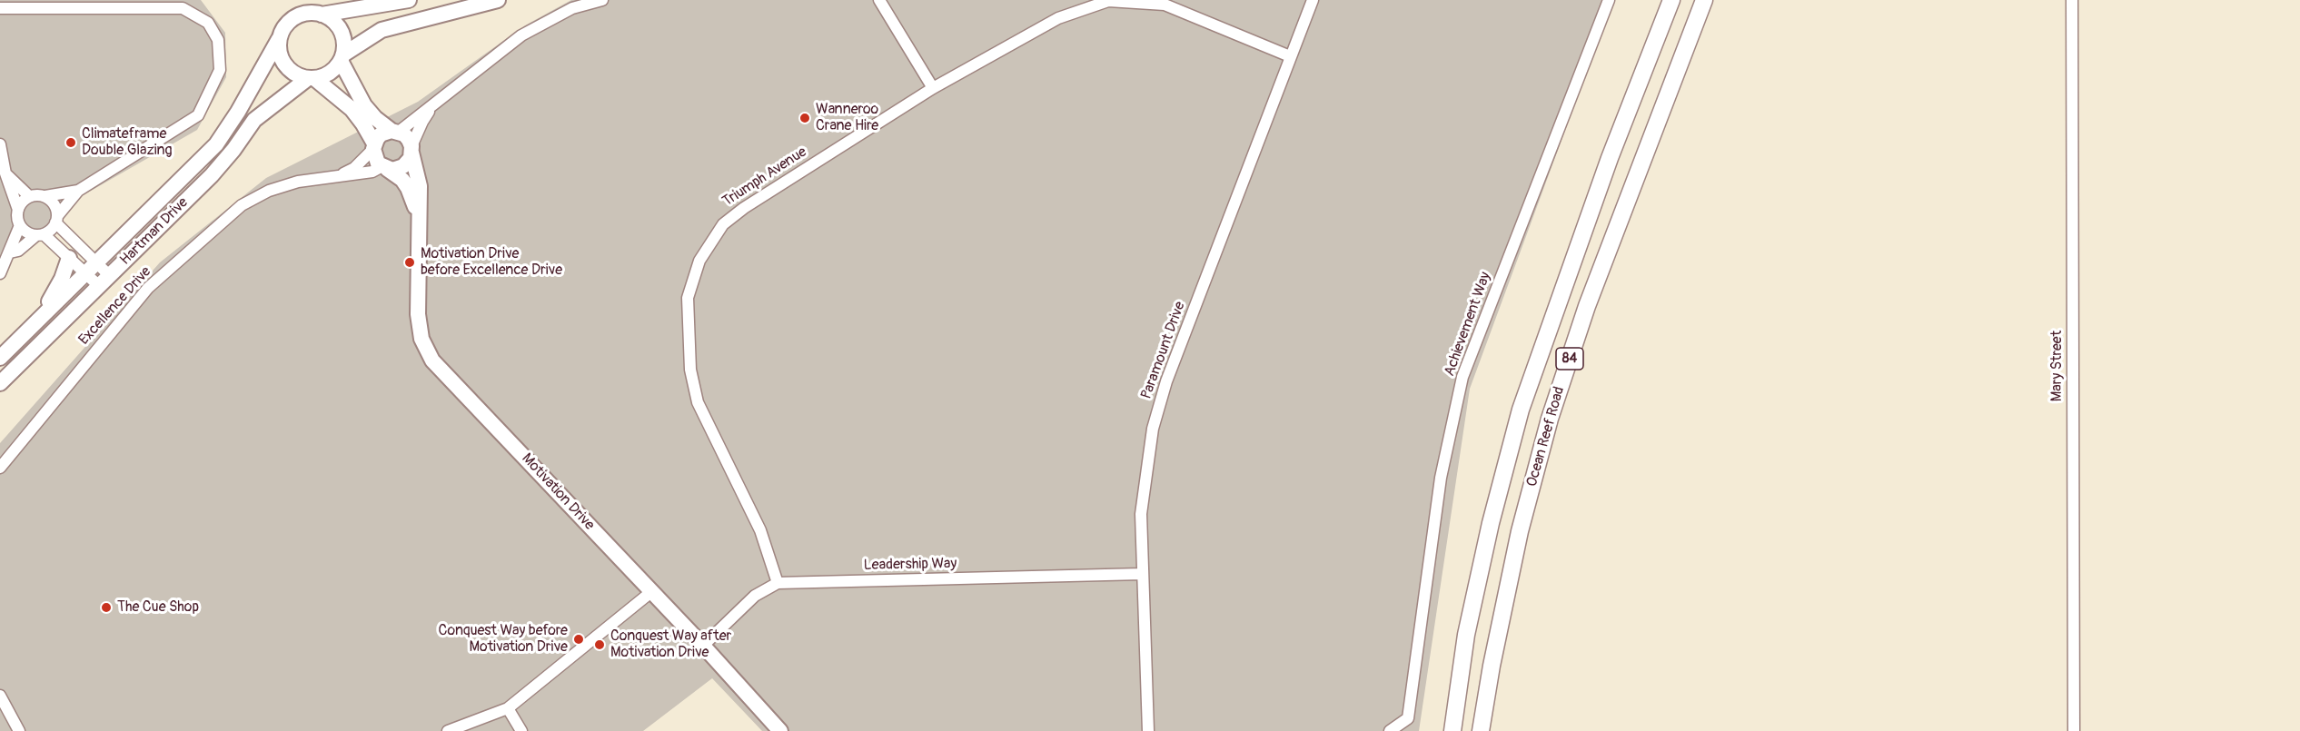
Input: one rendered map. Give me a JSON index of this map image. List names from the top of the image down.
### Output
{
  "streets": {
    "main road": [
      "Hartman Drive",
      "84",
      "Ocean Reef Road",
      "Motivation Drive"
    ],
    "street": [
      "Triumph Avenue",
      "Excellence Drive",
      "Achievement Way",
      "Paramount Drive",
      "Mary Street",
      "Leadership Way"
    ]
  },
  "crossings": [
    ["Triumph Avenue", "Paramount Drive"],
    ["Triumph Avenue", "Leadership Way"],
    ["Excellence Drive", "Motivation Drive"],
    ["Paramount Drive", "Leadership Way"],
    ["Motivation Drive", "Leadership Way"]
  ],
  "places": [
    "Wanneroo Crane Hire",
    "Climateframe Double Glazing",
    "Motivation Drive before Excellence Drive",
    "The Cue Shop",
    "Conquest Way before Motivation Drive",
    "Conquest Way after Motivation Drive"
  ]
}
